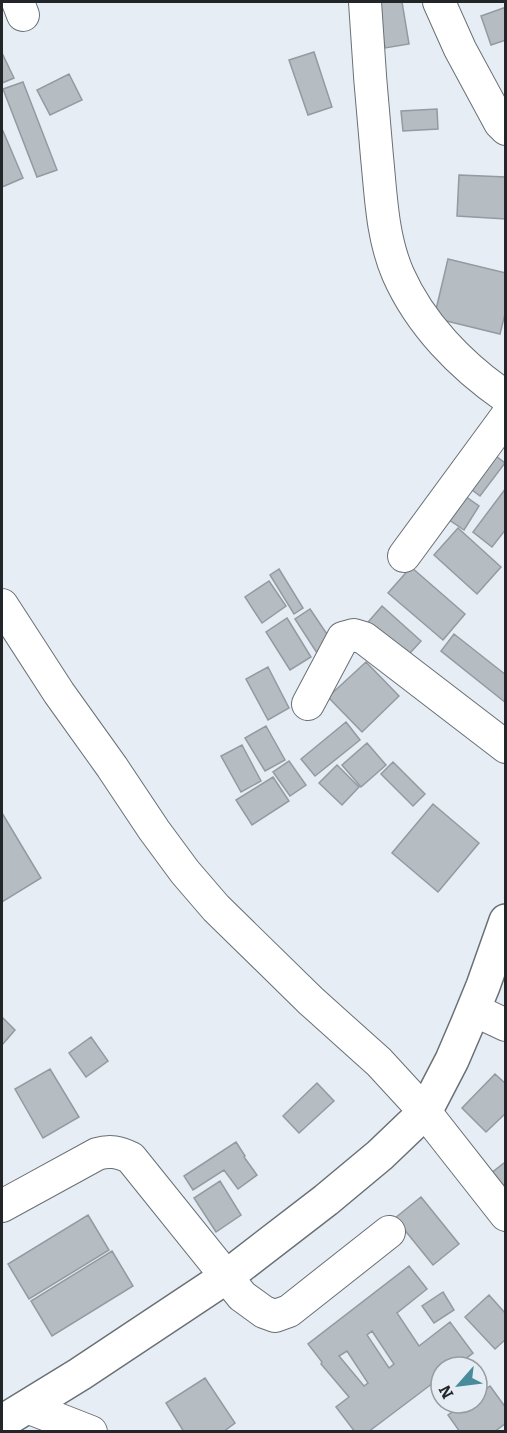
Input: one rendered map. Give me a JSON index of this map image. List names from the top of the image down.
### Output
{
  "north": "bottom left"
}
